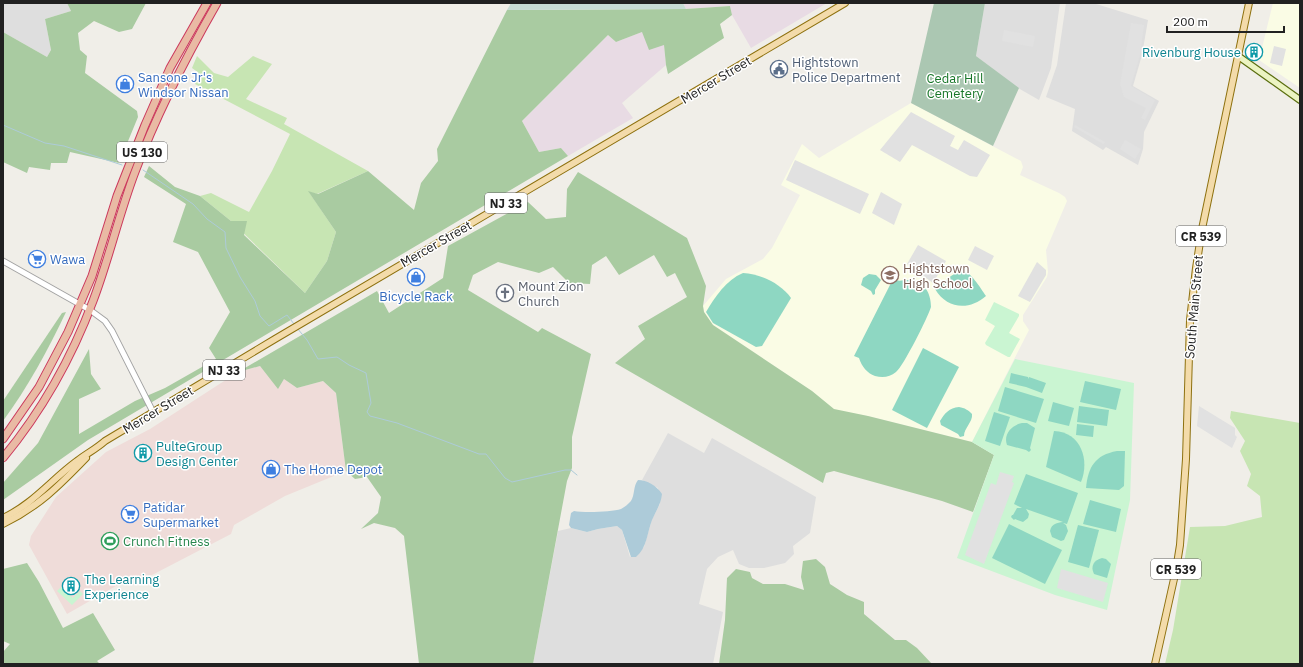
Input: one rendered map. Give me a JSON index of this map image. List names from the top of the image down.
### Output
{
  "streets": {
    "highway": ["US 130"],
    "main road": [
      "Mercer Street",
      "NJ 33",
      "CR 539",
      "South Main Street"
    ]
  },
  "parks": ["Cedar Hill Cemetery"],
  "places": {
    "building": ["Rivenburg House", "PulteGroup Design Center", "The Learning Experience"],
    "public building": ["Hightstown Police Department"],
    "shop": ["Sansone Jr's Windsor Nissan", "Bicycle Rack", "The Home Depot"],
    "supermarket": ["Wawa", "Patidar Supermarket"],
    "school or university": ["Hightstown High School"],
    "church": ["Mount Zion Church"],
    "sports": ["Crunch Fitness"]
  },
  "scale_bar": "200 m"
}
